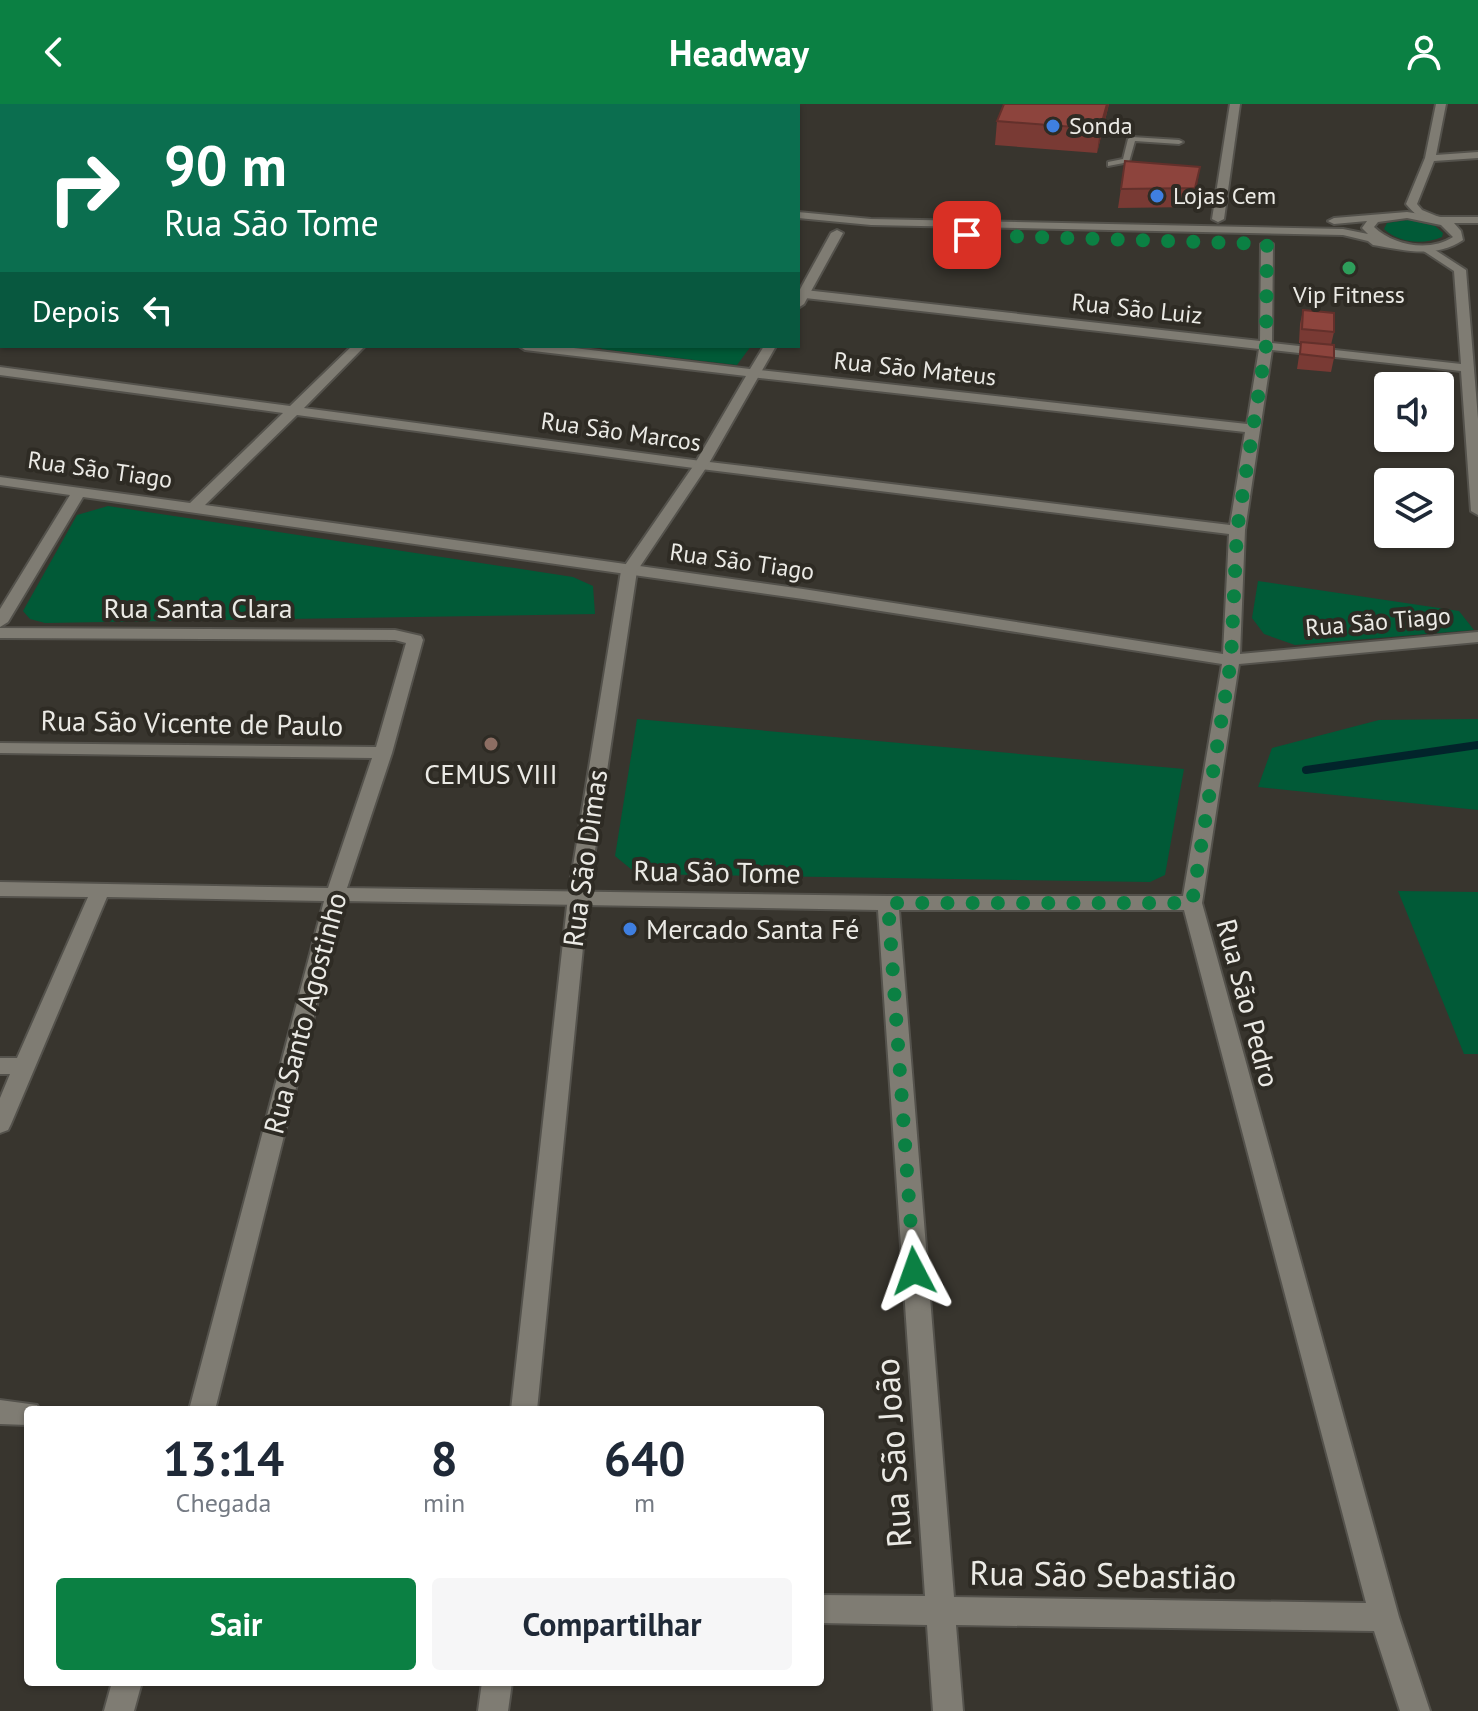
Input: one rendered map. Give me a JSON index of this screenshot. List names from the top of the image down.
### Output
{
  "streets": {
    "street": [
      "Rua São Luiz",
      "Rua São Mateus",
      "Rua São Marcos",
      "Rua São Tiago",
      "Rua Santa Clara",
      "Rua São Vicente de Paulo",
      "Rua São Dimas",
      "Rua São Tome",
      "Rua São Pedro",
      "Rua Santo Agostinho",
      "Rua São João",
      "Rua São Sebastião"
    ]
  },
  "crossings": [
    ["Rua São Luiz", "Rua São Pedro"],
    ["Rua São Mateus", "Rua São Dimas"],
    ["Rua São Mateus", "Rua São Pedro"],
    ["Rua São Marcos", "Rua São Dimas"],
    ["Rua São Marcos", "Rua São Pedro"],
    ["Rua São Tiago", "Rua São Dimas"],
    ["Rua São Tiago", "Rua São Pedro"],
    ["Rua Santa Clara", "Rua Santo Agostinho"],
    ["Rua São Vicente de Paulo", "Rua Santo Agostinho"],
    ["Rua São Dimas", "Rua São Tome"],
    ["Rua São Tome", "Rua São Pedro"],
    ["Rua São Tome", "Rua Santo Agostinho"],
    ["Rua São Tome", "Rua São João"],
    ["Rua São Pedro", "Rua São Sebastião"],
    ["Rua São João", "Rua São Sebastião"]
  ],
  "places": [
    "Sonda",
    "Lojas Cem",
    "Vip Fitness",
    "CEMUS VIII",
    "Mercado Santa Fé"
  ],
  "page": {
    "header": "Headway",
    "turn": ["90 m", "Rua São Tome"],
    "then": "Depois",
    "eta": [
      "13:14",
      "Chegada",
      "8",
      "min",
      "640",
      "m"
    ],
    "buttons": ["Sair", "Compartilhar"]
  }
}
